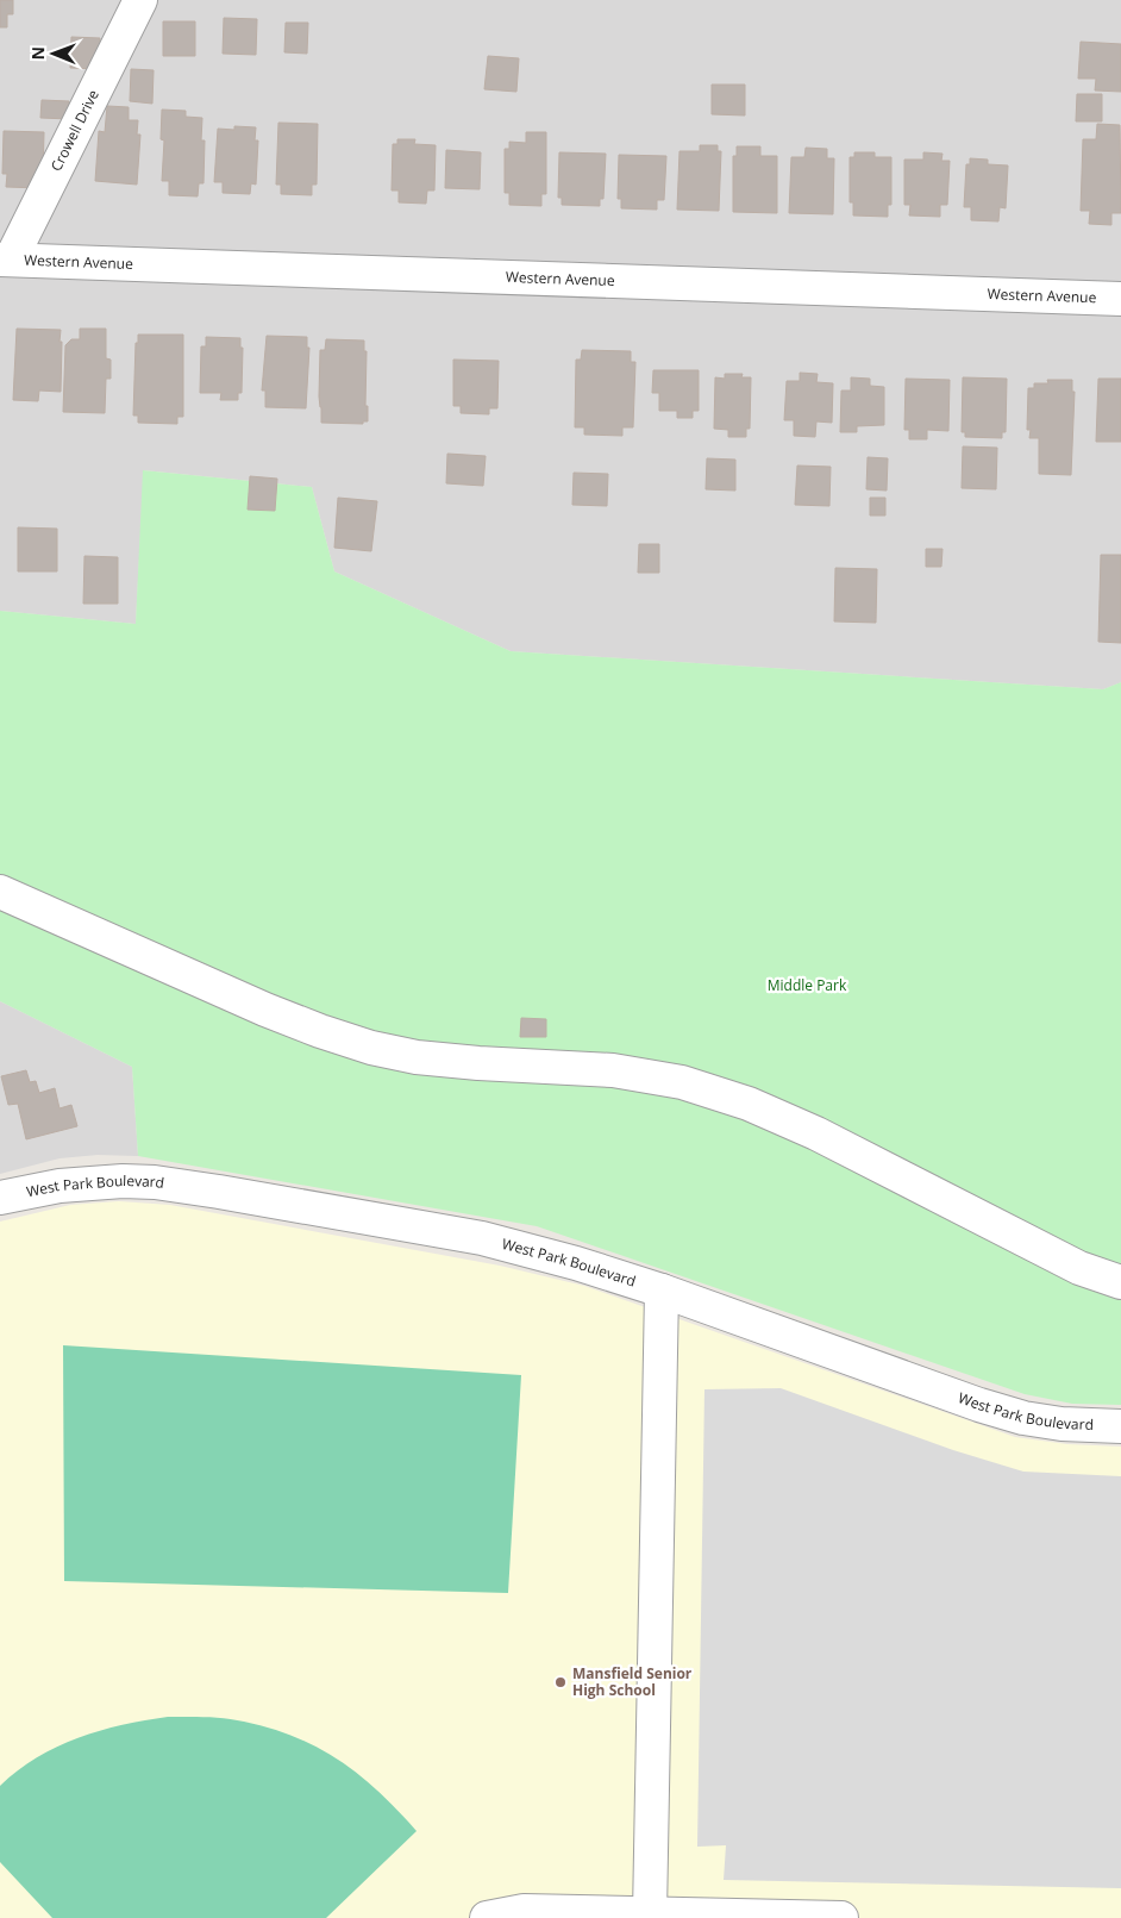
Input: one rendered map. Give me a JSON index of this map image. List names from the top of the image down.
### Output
{
  "streets": {
    "street": ["Crowell Drive", "Western Avenue", "West Park Boulevard"]
  },
  "crossings": [
    ["Crowell Drive", "Western Avenue"]
  ],
  "parks": ["Middle Park"],
  "places": ["Mansfield Senior High School"],
  "north": "left"
}
